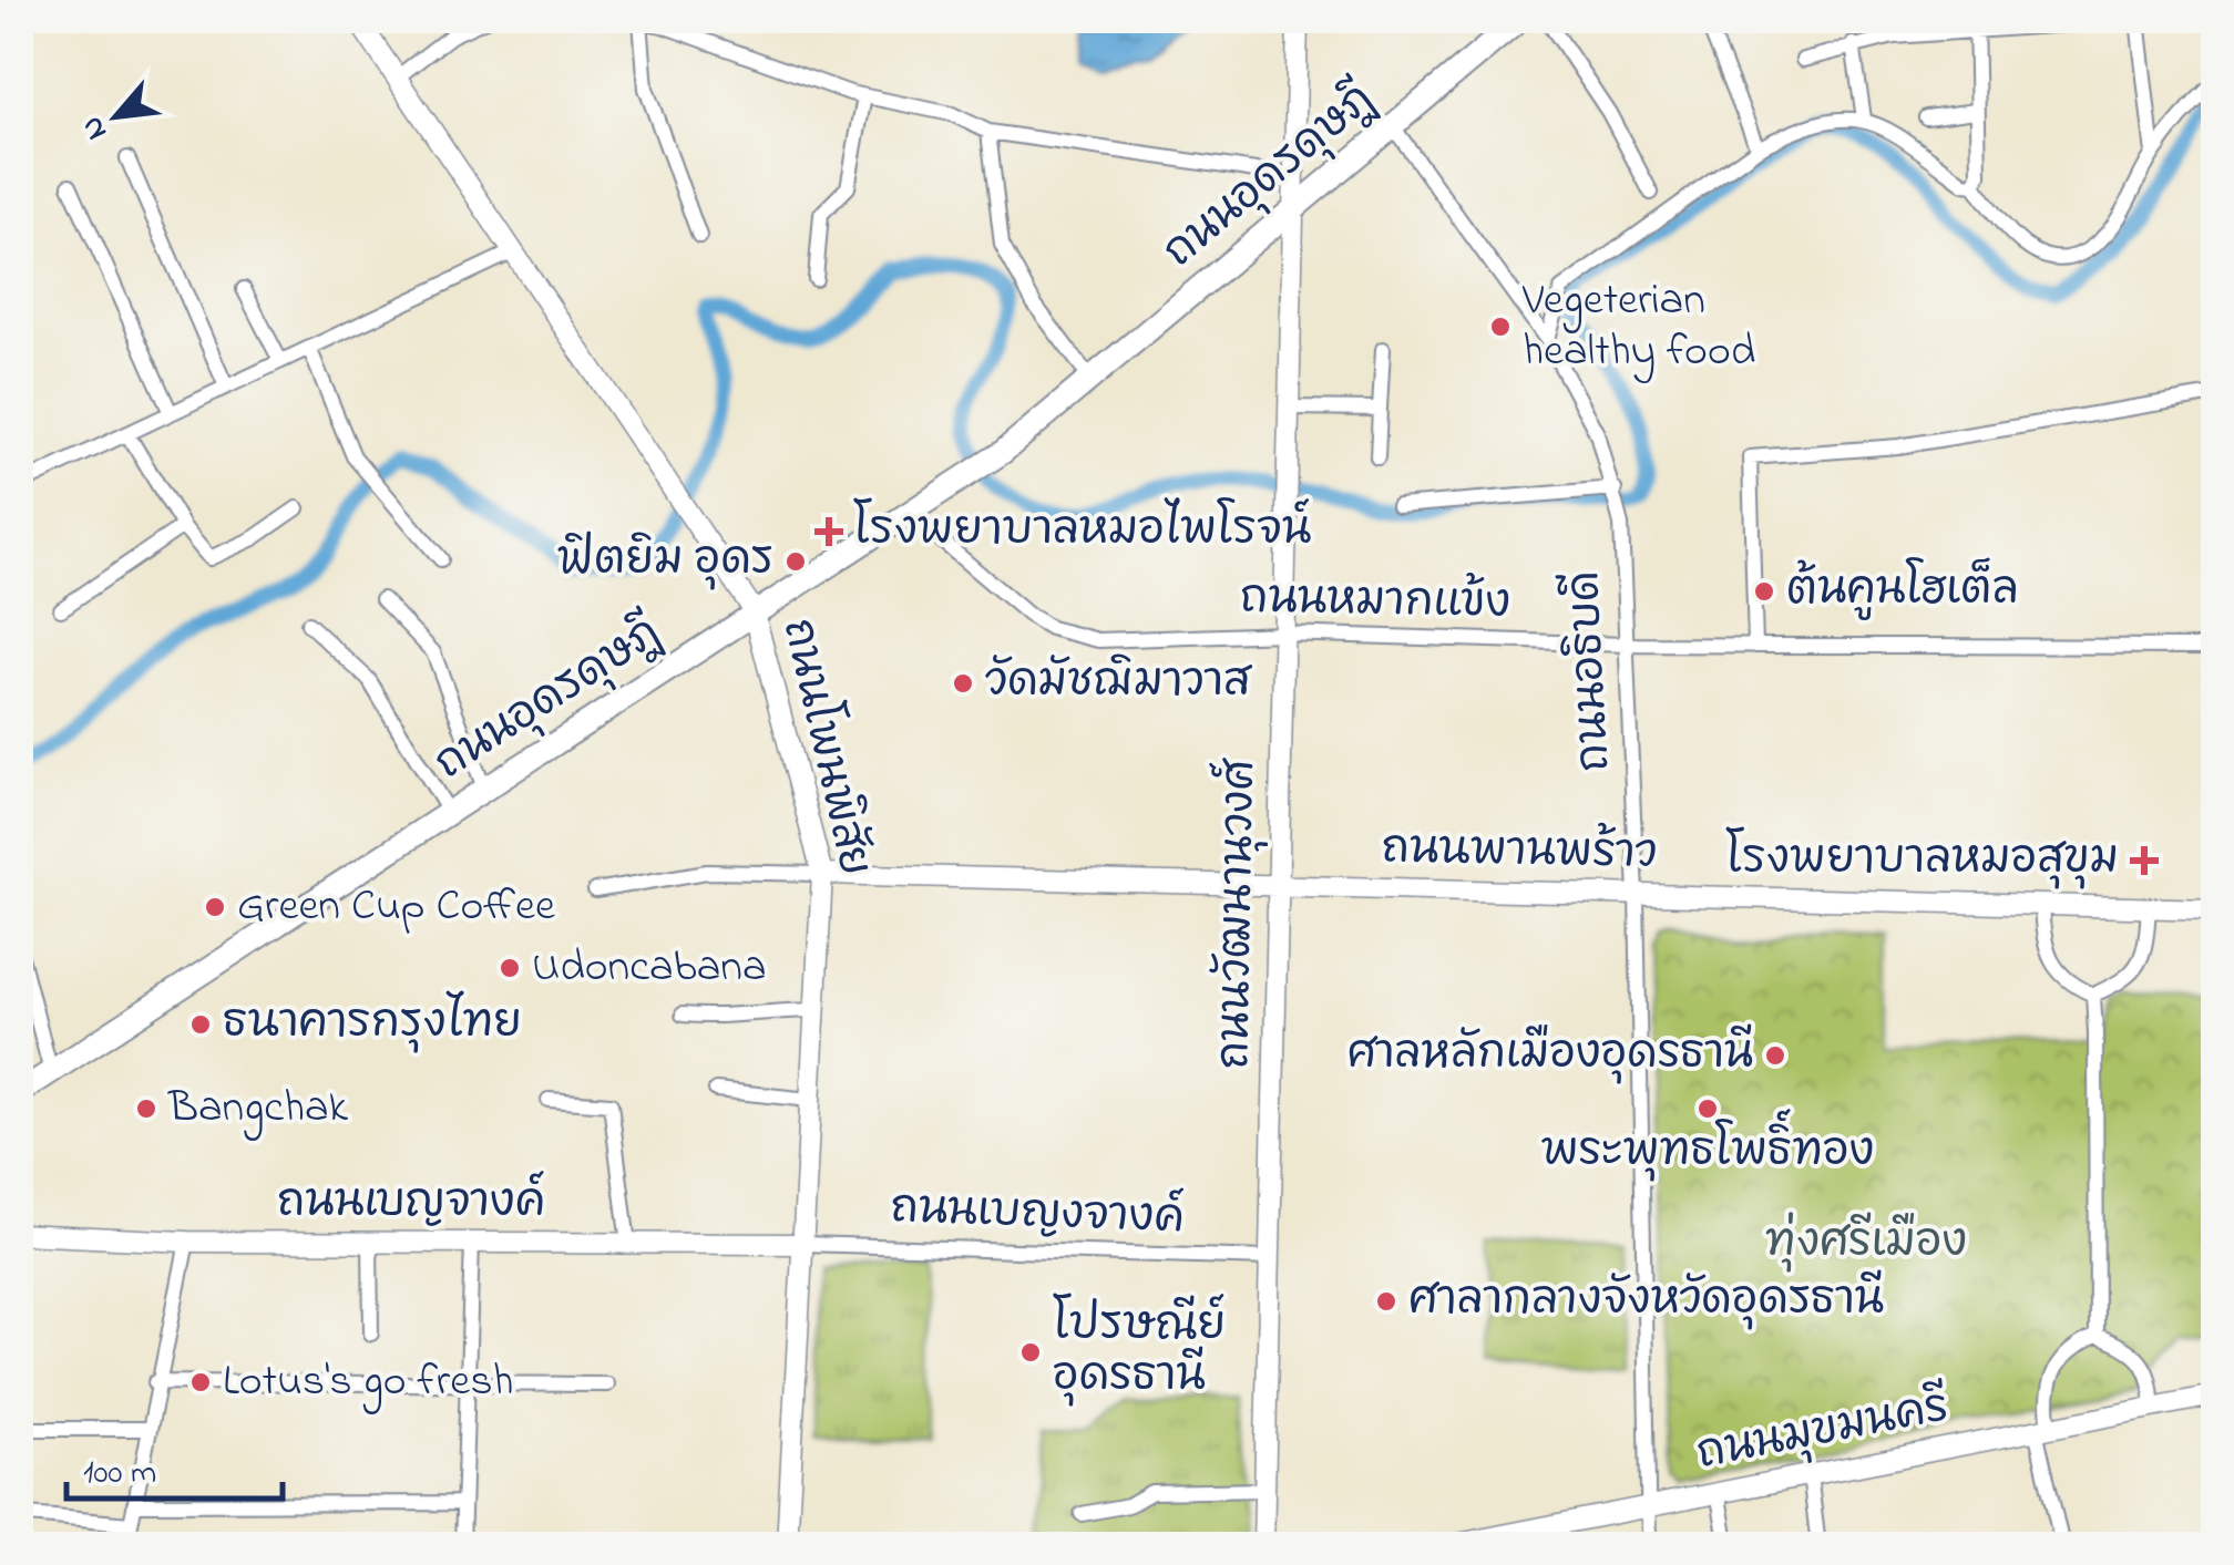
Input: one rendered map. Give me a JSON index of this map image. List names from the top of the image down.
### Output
{
  "streets": {
    "main road": ["ถนนอุดรดุษฎี"],
    "street": [
      "ถนนหมากแข้ง",
      "ถนนอธิบดี",
      "ถนนโพนพิสัย",
      "ถนนพานพร้าว",
      "ถนนวัฒนานุวงศ์",
      "ถนนเบญจางค์",
      "ถนนเบญงจางค์",
      "ถนนมุขมนครี"
    ]
  },
  "crossings": [
    ["ถนนอุดรดุษฎี", "ถนนหมากแข้ง"],
    ["ถนนอุดรดุษฎี", "ถนนอธิบดี"],
    ["ถนนอุดรดุษฎี", "ถนนโพนพิสัย"],
    ["ถนนอุดรดุษฎี", "ถนนวัฒนานุวงศ์"],
    ["ถนนหมากแข้ง", "ถนนอธิบดี"],
    ["ถนนหมากแข้ง", "ถนนวัฒนานุวงศ์"],
    ["ถนนอธิบดี", "ถนนพานพร้าว"],
    ["ถนนอธิบดี", "ถนนมุขมนครี"],
    ["ถนนโพนพิสัย", "ถนนพานพร้าว"],
    ["ถนนโพนพิสัย", "ถนนเบญจางค์"],
    ["ถนนโพนพิสัย", "ถนนเบญงจางค์"],
    ["ถนนพานพร้าว", "ถนนวัฒนานุวงศ์"],
    ["ถนนวัฒนานุวงศ์", "ถนนเบญงจางค์"],
    ["ถนนเบญจางค์", "ถนนเบญงจางค์"]
  ],
  "parks": ["ทุ่งศรีเมือง"],
  "places": {
    "other": [
      "Vegeterian healthy food",
      "ฟิตยิม อุดร",
      "ต้นคูนโฮเต็ล",
      "วัดมัชฌิมาวาส",
      "Green Cup Coffee",
      "Udoncabana",
      "ธนาคารกรุงไทย",
      "ศาลหลักเมืองอุดรธานี",
      "Bangchak",
      "พระพุทธโพธิ์ทอง",
      "ศาลากลางจังหวัดอุดรธานี",
      "โปรษณีย์ อุดรธานี",
      "Lotus's go fresh"
    ],
    "health": ["โรงพยาบาลหมอไพโรจน์", "โรงพยาบาลหมอสุขุม"]
  },
  "scale_bar": "100 m",
  "north": "bottom left"
}
